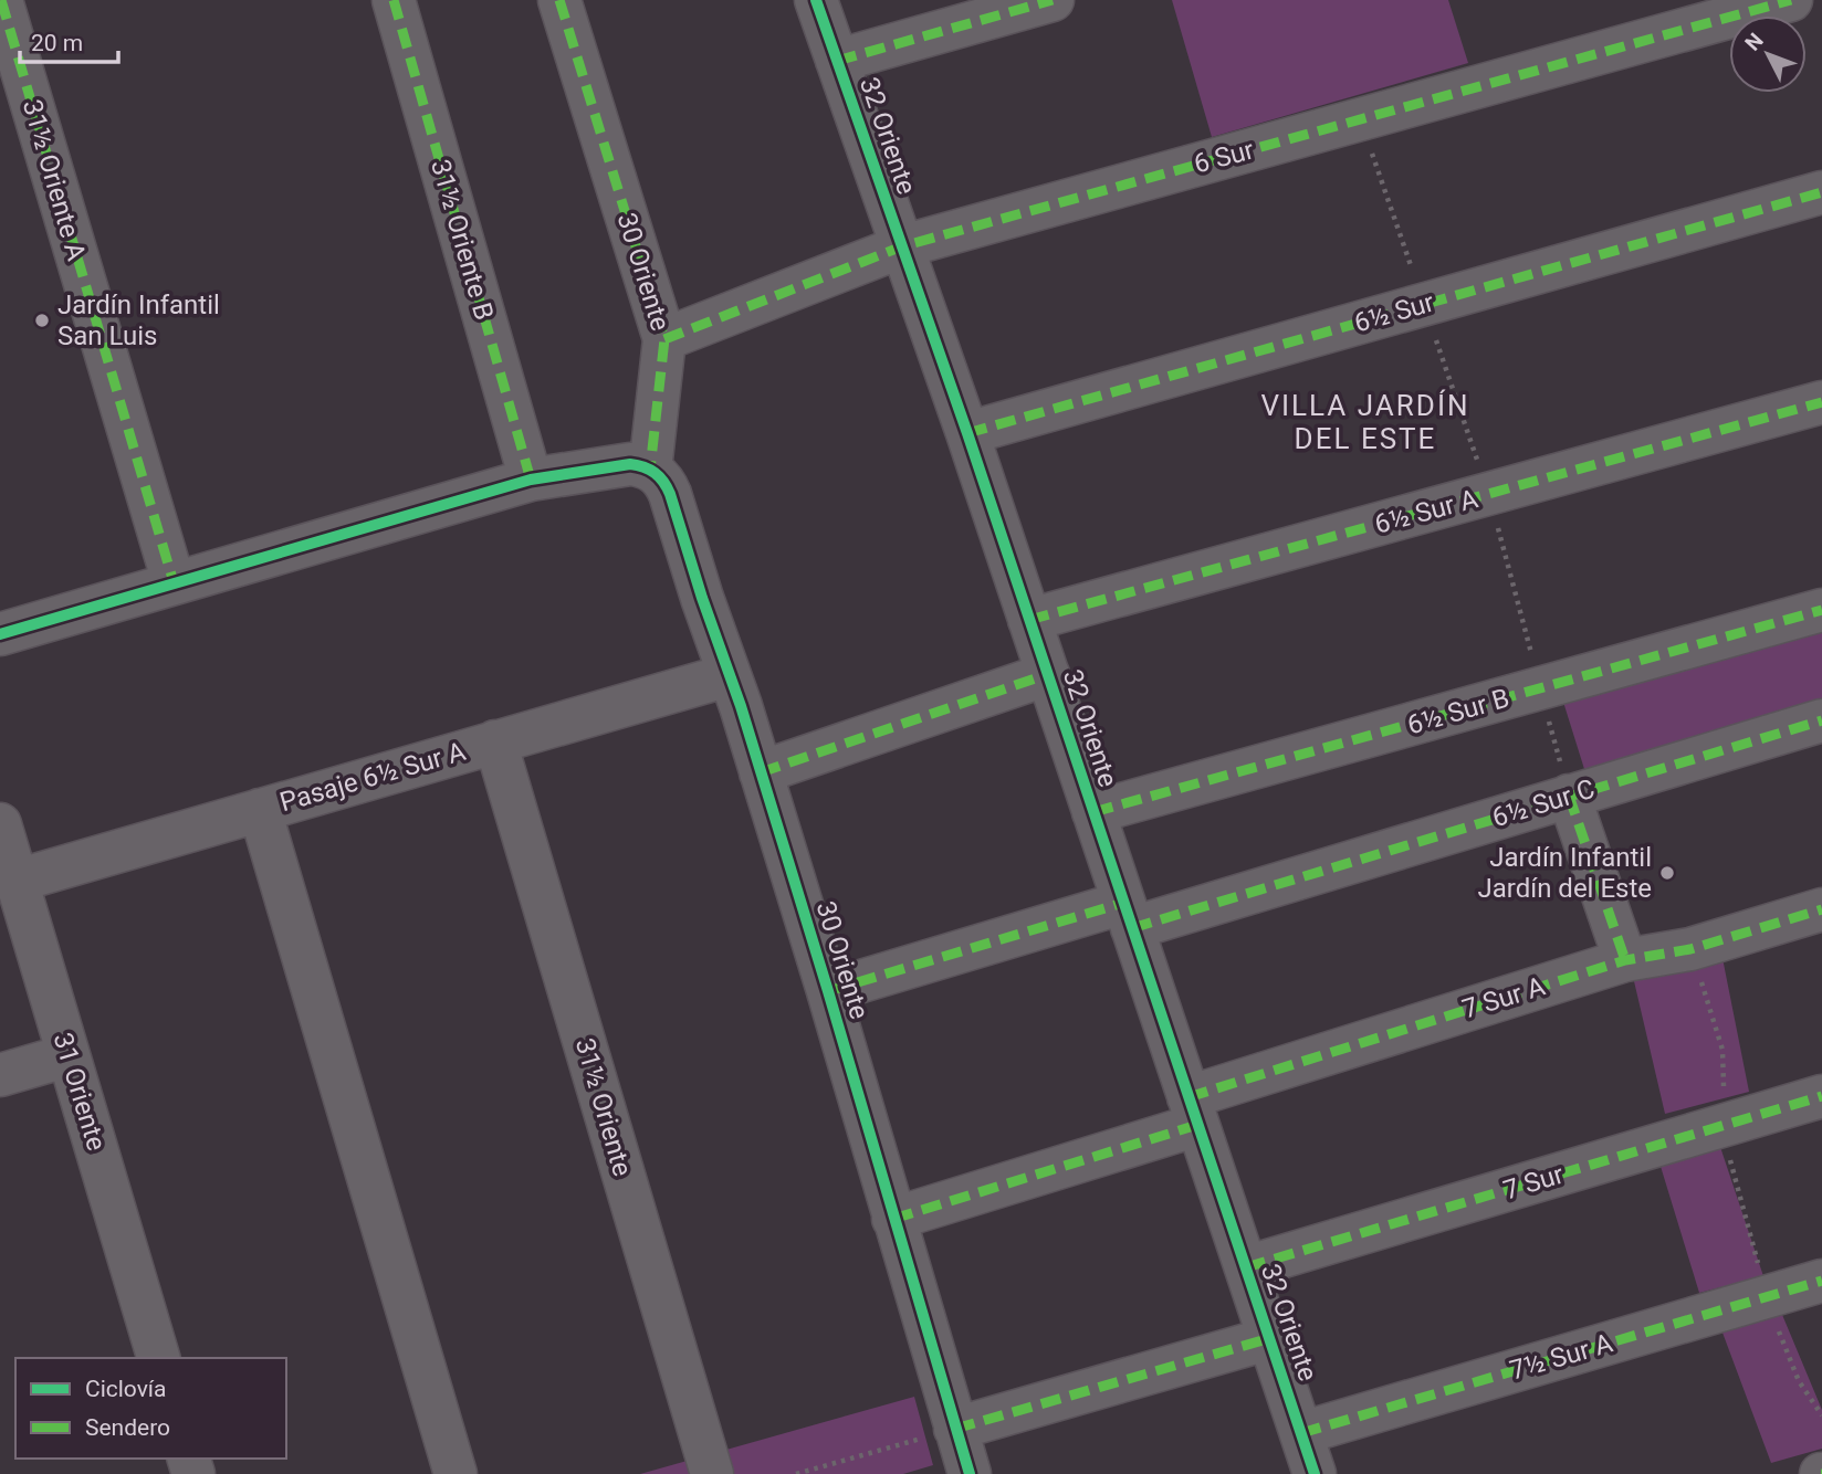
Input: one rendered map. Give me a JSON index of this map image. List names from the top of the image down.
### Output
{
  "streets": {
    "street": [
      "32 Oriente",
      "6 Sur",
      "31½ Oriente A",
      "31½ Oriente B",
      "30 Oriente",
      "6½ Sur",
      "6½ Sur A",
      "6½ Sur B",
      "Pasaje 6½ Sur A",
      "6½ Sur C",
      "7 Sur A",
      "31 Oriente",
      "31½ Oriente",
      "7 Sur",
      "7½ Sur A"
    ]
  },
  "crossings": [
    ["32 Oriente", "6 Sur"],
    ["32 Oriente", "6½ Sur"],
    ["32 Oriente", "6½ Sur A"],
    ["32 Oriente", "6½ Sur B"],
    ["32 Oriente", "6½ Sur C"],
    ["32 Oriente", "7 Sur A"],
    ["32 Oriente", "7 Sur"],
    ["32 Oriente", "7½ Sur A"],
    ["6 Sur", "30 Oriente"],
    ["30 Oriente", "Pasaje 6½ Sur A"],
    ["30 Oriente", "6½ Sur C"],
    ["30 Oriente", "7 Sur A"],
    ["Pasaje 6½ Sur A", "31 Oriente"],
    ["Pasaje 6½ Sur A", "31½ Oriente"]
  ],
  "districts": ["VILLA JARDÍN DEL ESTE"],
  "places": ["Jardín Infantil San Luis", "Jardín Infantil Jardín del Este"],
  "legend": ["Ciclovía", "Sendero"],
  "scale_bar": "20 m",
  "north": "top left"
}
